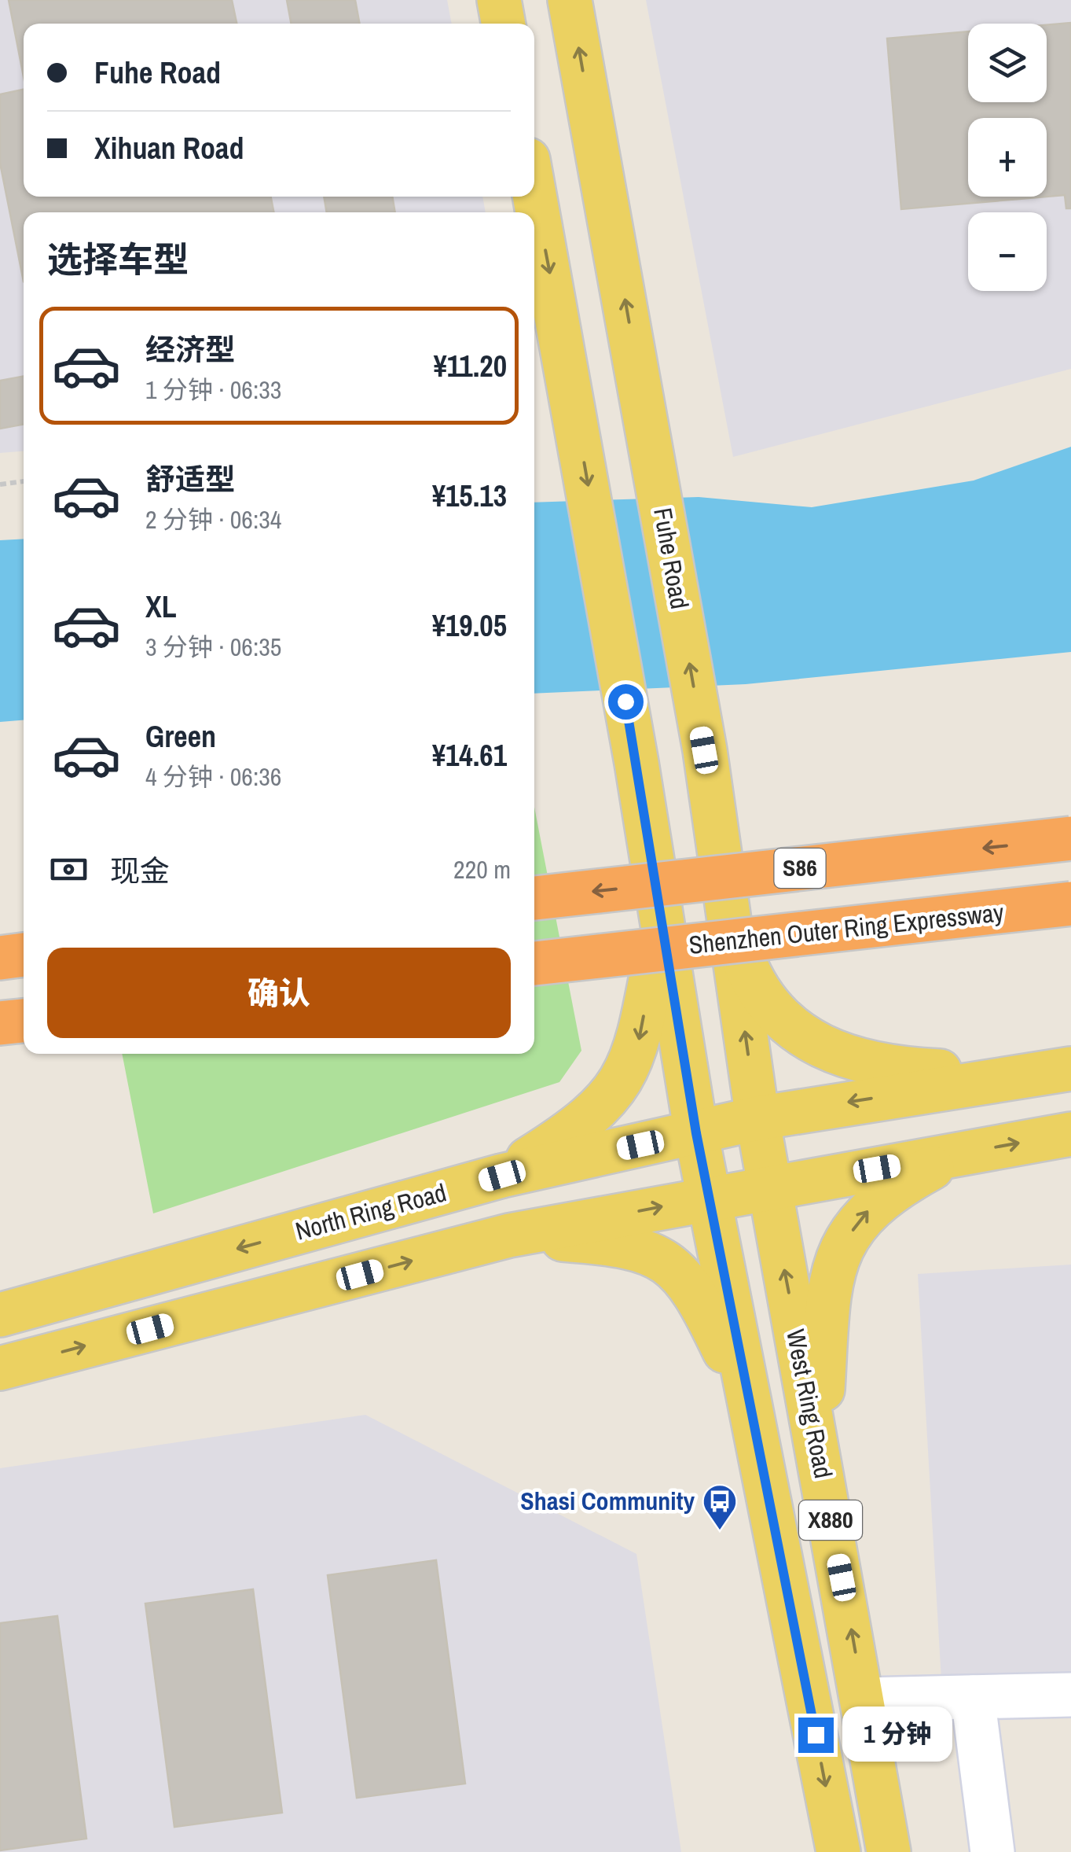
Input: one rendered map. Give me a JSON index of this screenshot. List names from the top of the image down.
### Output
{
  "streets": {
    "highway": ["S86", "Shenzhen Outer Ring Expressway"],
    "main road": [
      "Fuhe Road",
      "North Ring Road",
      "West Ring Road",
      "X880"
    ]
  },
  "crossings": [
    ["Fuhe Road", "North Ring Road"],
    ["Fuhe Road", "West Ring Road"],
    ["North Ring Road", "West Ring Road"],
    ["North Ring Road", "X880"]
  ],
  "places": {
    "bus stop": ["Shasi Community"]
  },
  "page": {
    "map_buttons": ["+", "−"],
    "banner": ["Fuhe Road", "Xihuan Road"],
    "heading": "选择车型",
    "list": [
      {
        "name": "经济型",
        "note": "1 分钟 · 06:33",
        "value": "¥11.20"
      },
      {
        "name": "舒适型",
        "note": "2 分钟 · 06:34",
        "value": "¥15.13"
      },
      {
        "name": "XL",
        "note": "3 分钟 · 06:35",
        "value": "¥19.05"
      },
      {
        "name": "Green",
        "note": "4 分钟 · 06:36",
        "value": "¥14.61"
      }
    ],
    "pay": ["现金", "220 m"],
    "buttons": "确认",
    "bubble": "1 分钟"
  }
}
